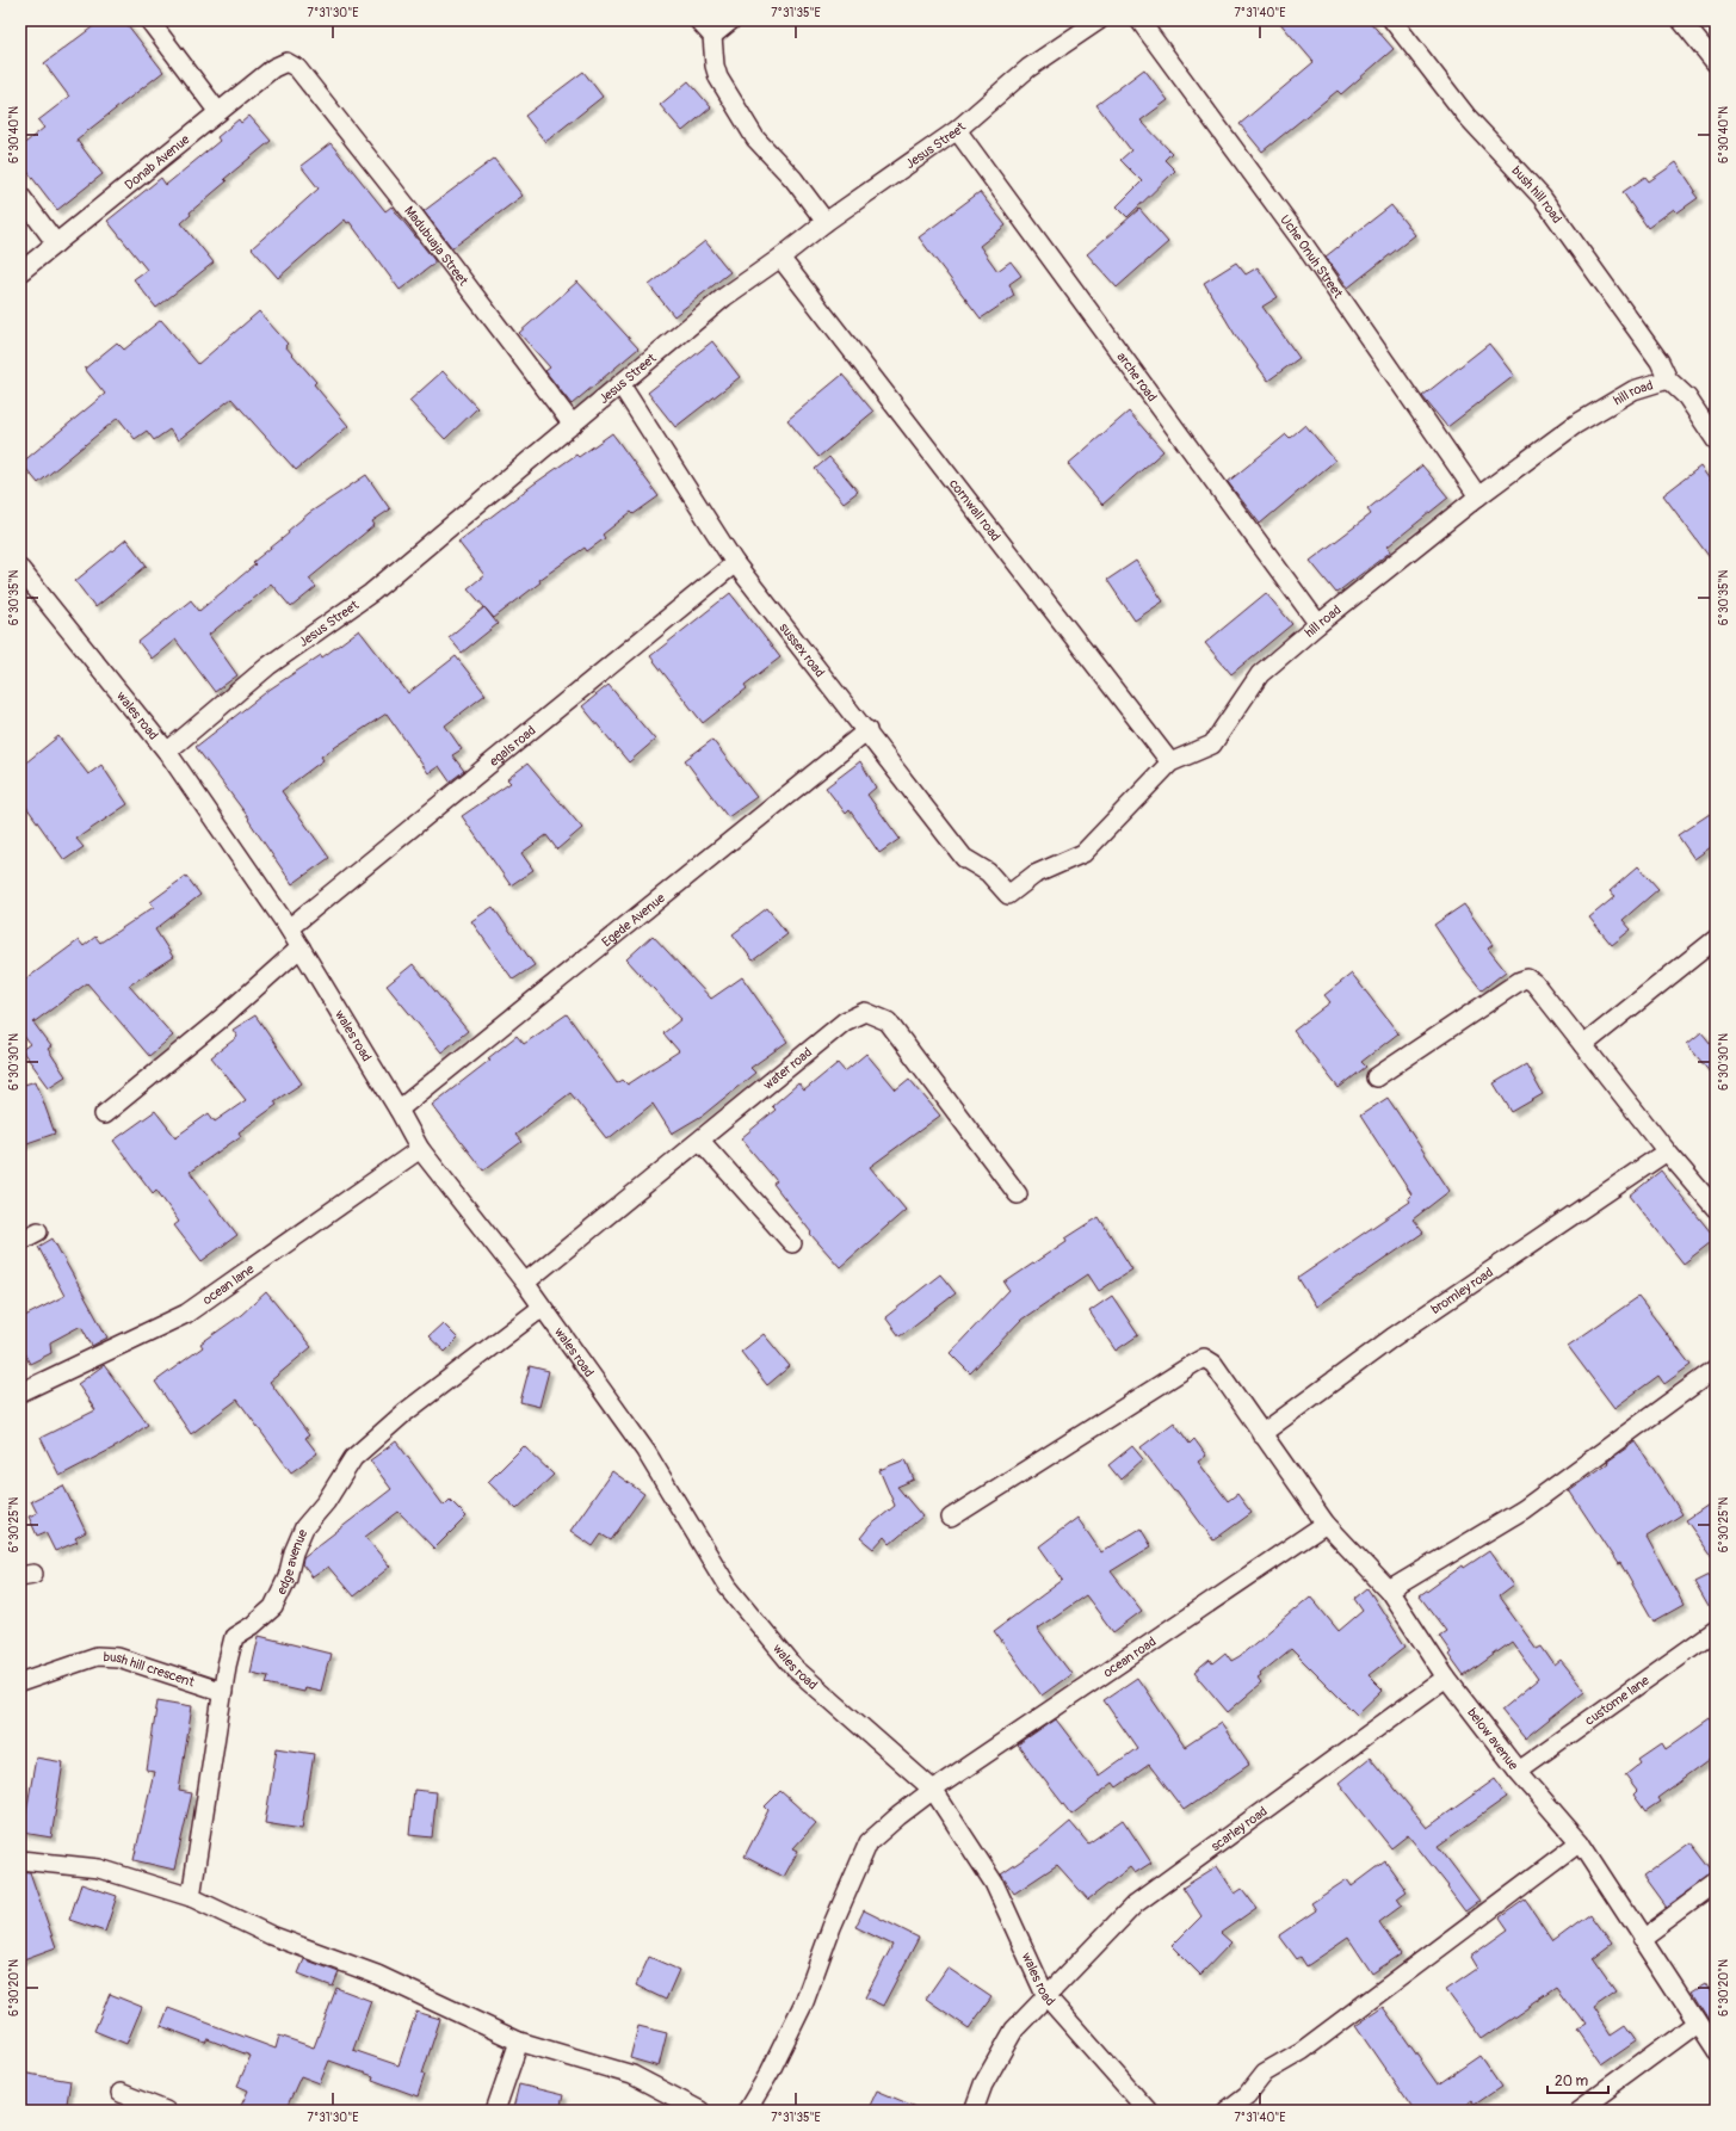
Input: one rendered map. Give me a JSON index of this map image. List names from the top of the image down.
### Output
{
  "streets": {
    "street": [
      "Jesus Street",
      "Donab Avenue",
      "bush hill road",
      "Madubuaja Street",
      "Uche Onuh Street",
      "arche road",
      "hill road",
      "cornwall road",
      "sussex road",
      "wales road",
      "egals road",
      "Egede Avenue",
      "water road",
      "ocean lane",
      "bromley road",
      "edge avenue",
      "ocean road",
      "bush hill crescent",
      "custome lane",
      "below avenue",
      "scarley road"
    ]
  },
  "crossings": [
    ["Jesus Street", "Madubuaja Street"],
    ["Jesus Street", "arche road"],
    ["Jesus Street", "cornwall road"],
    ["Jesus Street", "sussex road"],
    ["Jesus Street", "wales road"],
    ["Donab Avenue", "Madubuaja Street"],
    ["bush hill road", "hill road"],
    ["Uche Onuh Street", "hill road"],
    ["arche road", "hill road"],
    ["hill road", "cornwall road"],
    ["hill road", "sussex road"],
    ["sussex road", "egals road"],
    ["sussex road", "Egede Avenue"],
    ["wales road", "egals road"],
    ["wales road", "Egede Avenue"],
    ["wales road", "water road"],
    ["wales road", "ocean lane"],
    ["wales road", "edge avenue"],
    ["wales road", "ocean road"],
    ["wales road", "scarley road"],
    ["bromley road", "below avenue"],
    ["edge avenue", "bush hill crescent"],
    ["ocean road", "below avenue"],
    ["custome lane", "below avenue"],
    ["below avenue", "scarley road"]
  ],
  "scale_bar": "20 m",
  "coordinates": [
    "7°31'30\"E",
    "7°31'35\"E",
    "7°31'40\"E",
    "6°30'40\"N",
    "6°30'35\"N",
    "6°30'30\"N",
    "6°30'25\"N",
    "6°30'20\"N"
  ]
}
